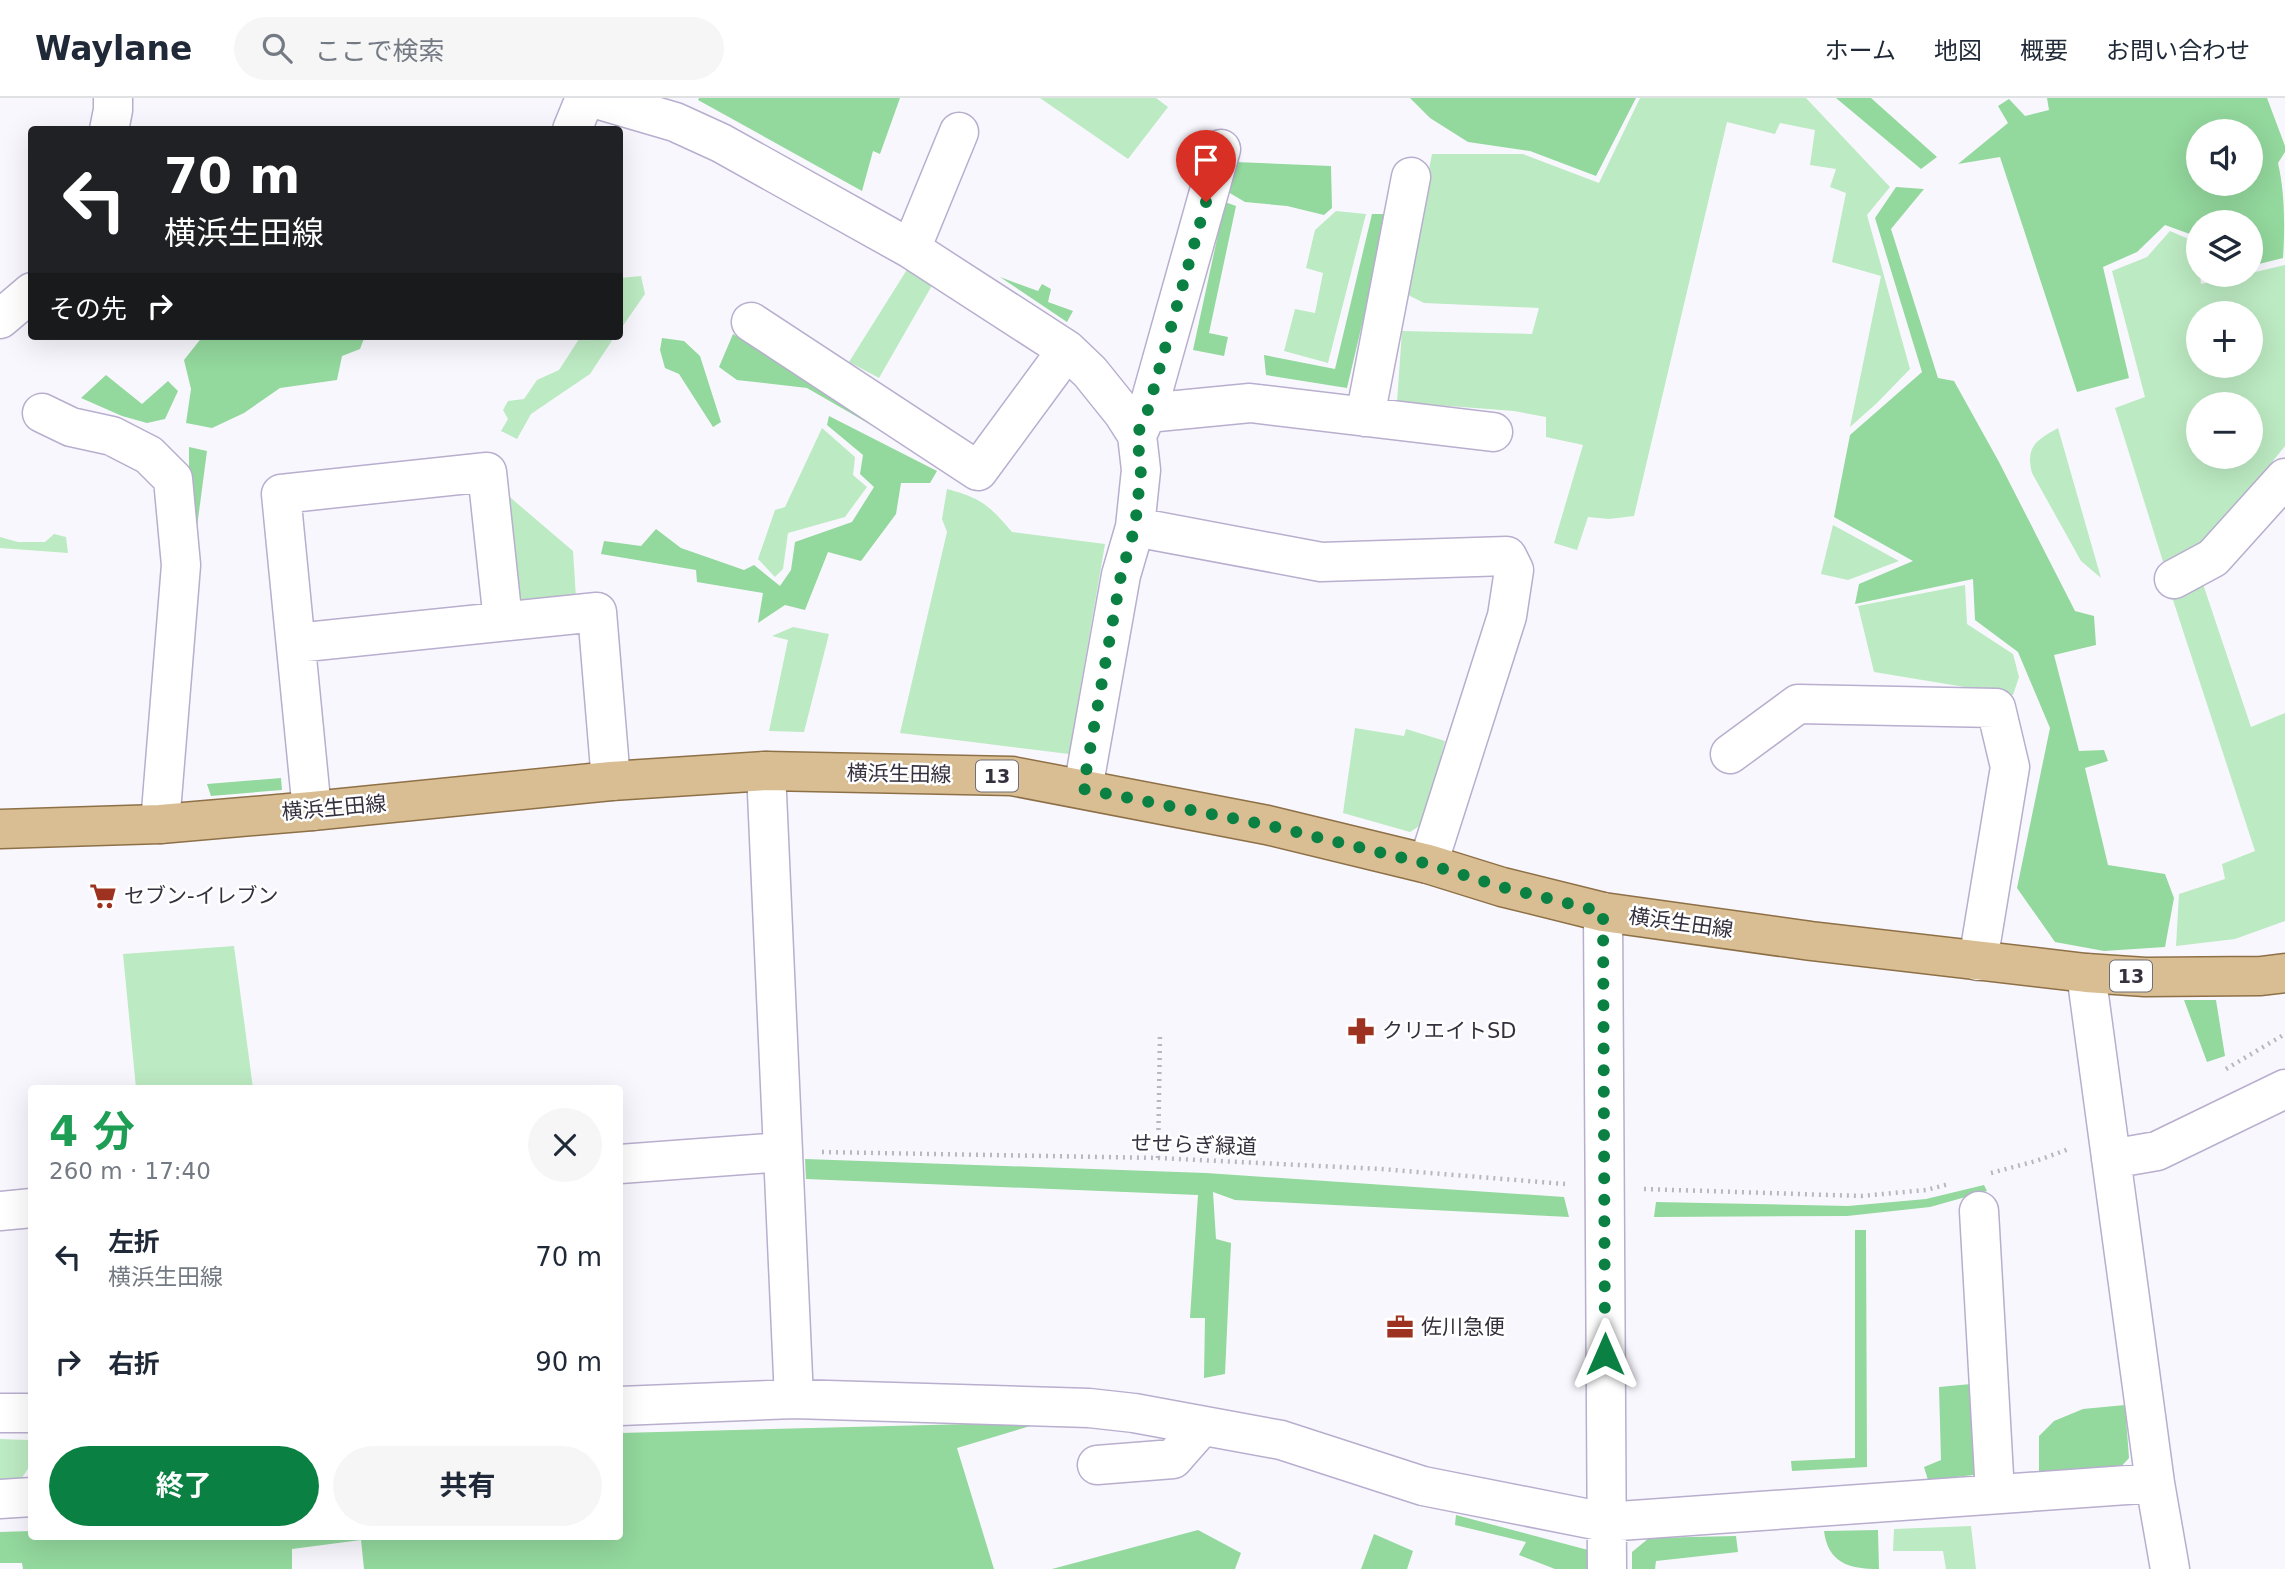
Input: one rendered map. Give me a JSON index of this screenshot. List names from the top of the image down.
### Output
{
  "streets": {
    "main road": ["横浜生田線", "13"],
    "path": ["せせらぎ緑道"]
  },
  "places": {
    "supermarket": ["セブン-イレブン"],
    "pharmacy": ["クリエイトSD"],
    "office": ["佐川急便"]
  },
  "page": {
    "header": "Waylane",
    "search": "ここで検索",
    "nav": [
      "ホーム",
      "地図",
      "概要",
      "お問い合わせ"
    ],
    "map_buttons": ["+", "−"],
    "turn": ["70 m", "横浜生田線"],
    "then": "その先",
    "heading": ["4 分", "260 m · 17:40"],
    "list": [
      {
        "name": "左折",
        "note": "横浜生田線",
        "value": "70 m"
      },
      {
        "name": "右折",
        "value": "90 m"
      }
    ],
    "buttons": ["終了", "共有"]
  }
}
